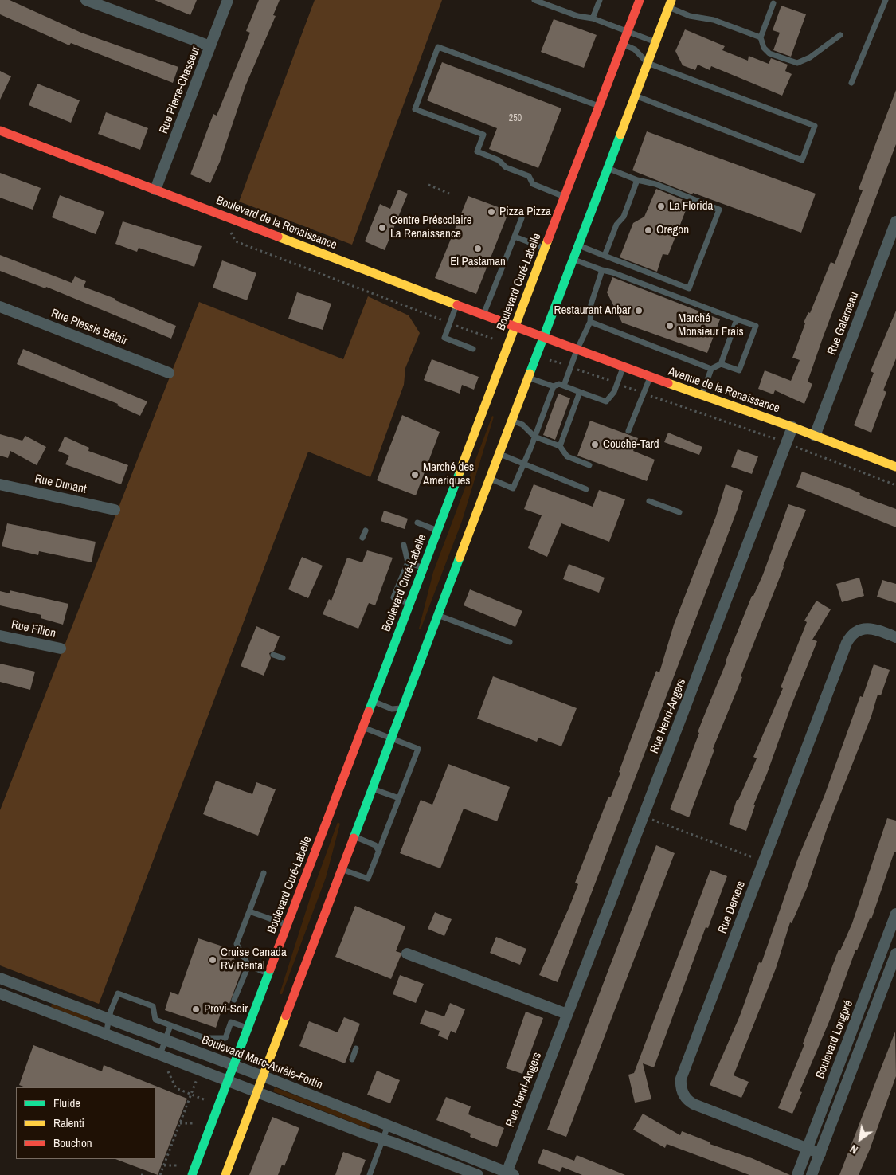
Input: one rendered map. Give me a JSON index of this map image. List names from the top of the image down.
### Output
{
  "streets": {
    "main road": ["Boulevard de la Renaissance", "Boulevard Curé-Labelle", "Avenue de la Renaissance"],
    "street": [
      "Rue Pierre-Chasseur",
      "Rue Galarneau",
      "Rue Plessis Bélair",
      "Rue Dunant",
      "Rue Filion",
      "Rue Henri-Angers",
      "Rue Demers",
      "Boulevard Longpré",
      "Boulevard Marc-Aurèle-Fortin"
    ]
  },
  "crossings": [
    ["Rue Pierre-Chasseur", "Boulevard de la Renaissance"],
    ["Boulevard de la Renaissance", "Boulevard Curé-Labelle"],
    ["Boulevard de la Renaissance", "Avenue de la Renaissance"],
    ["Boulevard Curé-Labelle", "Boulevard Marc-Aurèle-Fortin"],
    ["Rue Galarneau", "Avenue de la Renaissance"],
    ["Avenue de la Renaissance", "Rue Henri-Angers"],
    ["Rue Henri-Angers", "Boulevard Marc-Aurèle-Fortin"],
    ["Rue Demers", "Boulevard Longpré"]
  ],
  "places": [
    "La Florida",
    "Pizza Pizza",
    "Centre Préscolaire La Renaissance",
    "Oregon",
    "El Pastaman",
    "Restaurant Anbar",
    "Marché Monsieur Frais",
    "Couche-Tard",
    "Marché des Ameriques",
    "Cruise Canada RV Rental",
    "Provi-Soir"
  ],
  "house_numbers": ["250"],
  "legend": ["Fluide", "Ralenti", "Bouchon"],
  "north": "bottom left"
}
